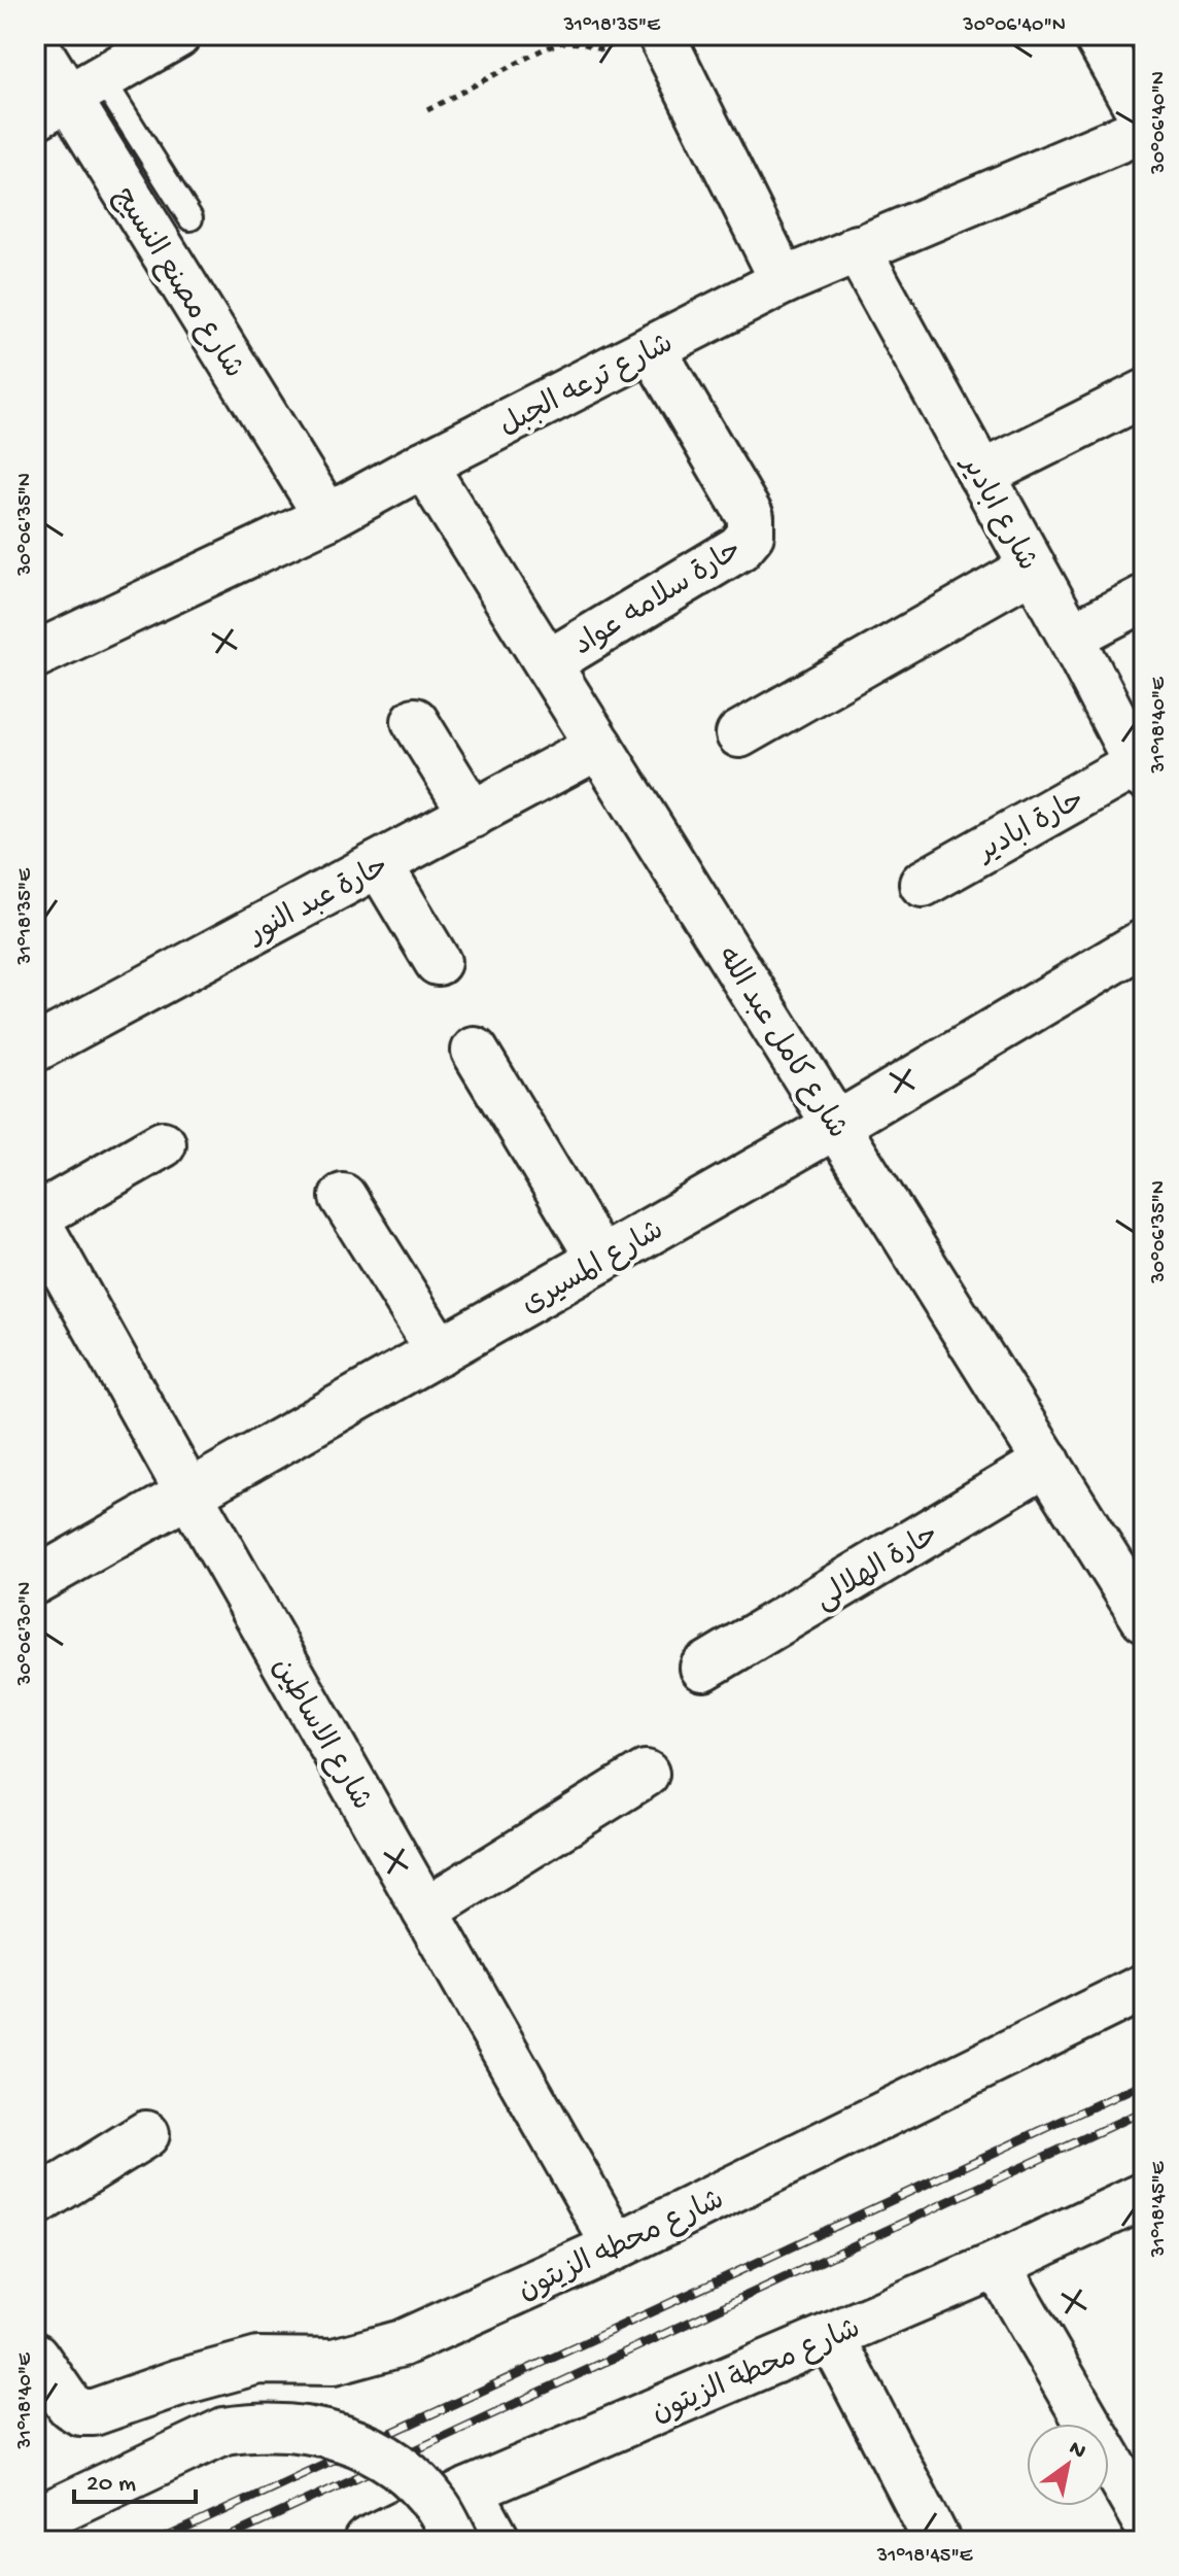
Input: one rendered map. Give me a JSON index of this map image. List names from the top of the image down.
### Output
{
  "streets": {
    "street": [
      "شارع مصنع النسيج",
      "شارع ترعه الجبل",
      "شارع ابادير",
      "حارة سلامه عواد",
      "حارة ابادير",
      "حارة عبد النور",
      "شارع كامل عبد الله",
      "شارع المسيرى",
      "حارة الهلالى",
      "شارع الاساطين",
      "شارع محطه الزيتون",
      "شارع محطة الزيتون"
    ]
  },
  "crossings": [
    ["شارع مصنع النسيج", "شارع ترعه الجبل"],
    ["شارع ترعه الجبل", "شارع ابادير"],
    ["شارع ترعه الجبل", "حارة سلامه عواد"],
    ["شارع ترعه الجبل", "شارع كامل عبد الله"],
    ["شارع ابادير", "حارة ابادير"],
    ["حارة سلامه عواد", "شارع كامل عبد الله"],
    ["حارة عبد النور", "شارع كامل عبد الله"],
    ["شارع كامل عبد الله", "شارع المسيرى"],
    ["شارع كامل عبد الله", "حارة الهلالى"],
    ["شارع المسيرى", "شارع الاساطين"],
    ["شارع الاساطين", "شارع محطه الزيتون"]
  ],
  "scale_bar": "20 m",
  "north": "top right",
  "coordinates": [
    "31°18'35\"E",
    "30°06'40\"N",
    "30°06'35\"N",
    "31°18'40\"E",
    "30°06'30\"N",
    "31°18'45\"E"
  ]
}
